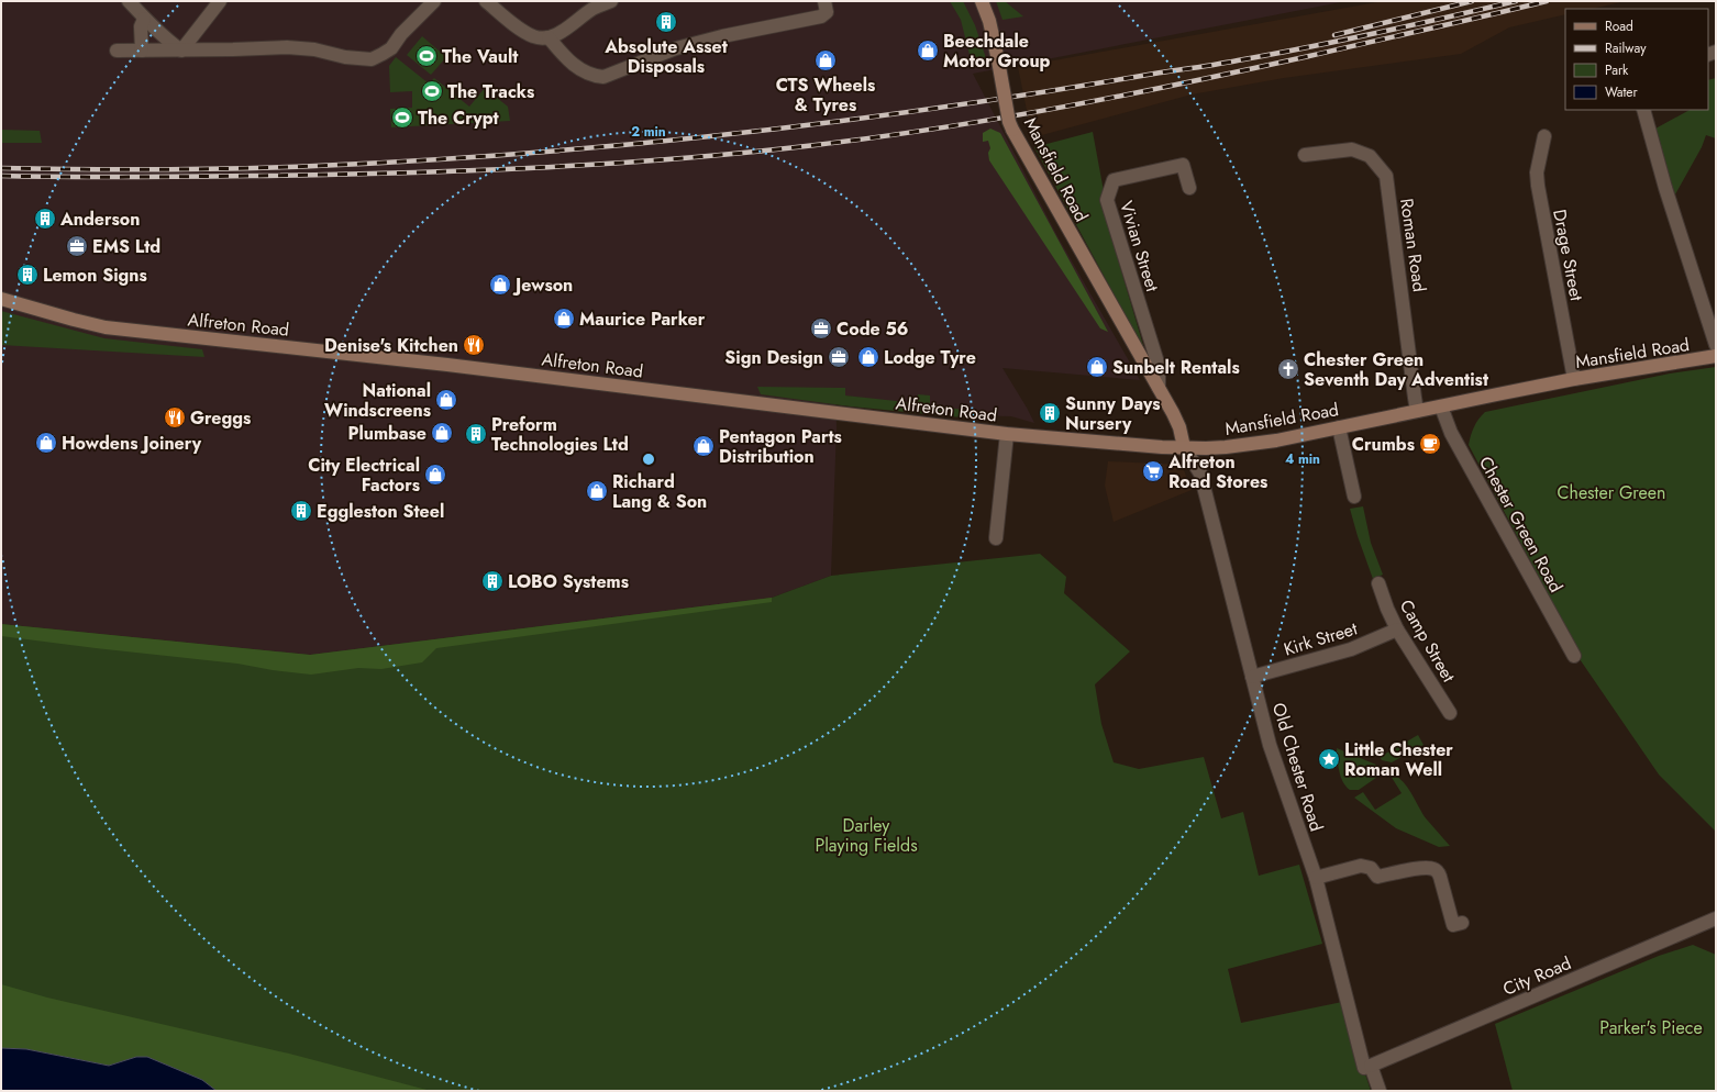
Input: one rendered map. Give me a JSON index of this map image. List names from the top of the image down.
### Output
{
  "streets": {
    "street": [
      "Mansfield Road",
      "Roman Road",
      "Vivian Street",
      "Drage Street",
      "Alfreton Road",
      "Chester Green Road",
      "Kirk Street",
      "Camp Street",
      "Old Chester Road",
      "City Road"
    ]
  },
  "crossings": [
    ["Mansfield Road", "Roman Road"],
    ["Mansfield Road", "Vivian Street"],
    ["Mansfield Road", "Drage Street"],
    ["Mansfield Road", "Alfreton Road"],
    ["Mansfield Road", "Chester Green Road"],
    ["Mansfield Road", "Old Chester Road"],
    ["Alfreton Road", "Old Chester Road"],
    ["Kirk Street", "Camp Street"],
    ["Kirk Street", "Old Chester Road"],
    ["Old Chester Road", "City Road"]
  ],
  "parks": ["Chester Green", "Darley Playing Fields", "Parker's Piece"],
  "places": {
    "building": [
      "Absolute Asset Disposals",
      "Anderson",
      "Lemon Signs",
      "Sunny Days Nursery",
      "Preform Technologies Ltd",
      "Eggleston Steel",
      "LOBO Systems"
    ],
    "shop": [
      "Beechdale Motor Group",
      "CTS Wheels & Tyres",
      "Jewson",
      "Maurice Parker",
      "Lodge Tyre",
      "Sunbelt Rentals",
      "National Windscreens",
      "Plumbase",
      "Howdens Joinery",
      "Pentagon Parts Distribution",
      "City Electrical Factors",
      "Richard Lang & Son"
    ],
    "sports": ["The Vault", "The Tracks", "The Crypt"],
    "office": ["EMS Ltd", "Code 56", "Sign Design"],
    "restaurant": ["Denise's Kitchen", "Greggs"],
    "church": ["Chester Green Seventh Day Adventist"],
    "cafe": ["Crumbs"],
    "supermarket": ["Alfreton Road Stores"],
    "place": ["Little Chester Roman Well"]
  },
  "legend": [
    "Road",
    "Railway",
    "Park",
    "Water"
  ],
  "rings": ["2 min", "4 min"]
}
